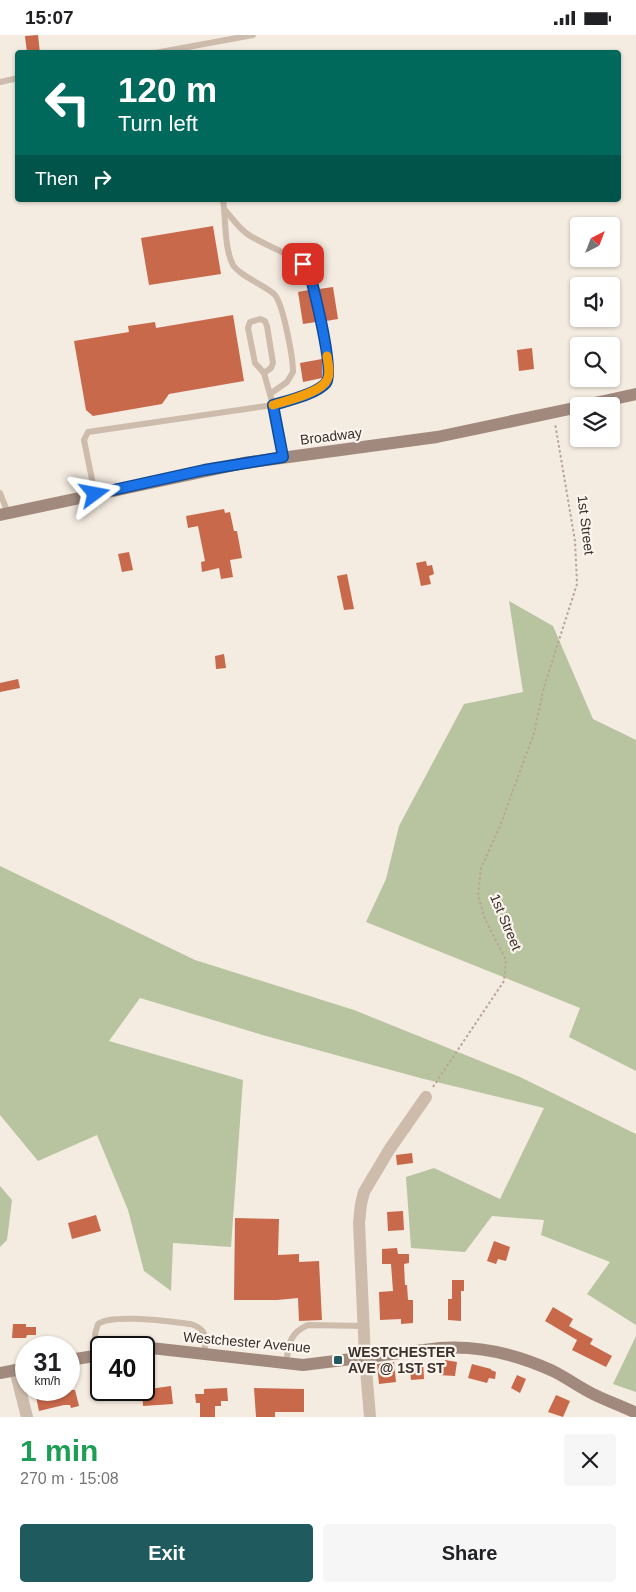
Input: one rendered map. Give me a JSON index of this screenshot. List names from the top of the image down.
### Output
{
  "streets": {
    "street": ["Broadway", "Westchester Avenue"],
    "path": ["1st Street"]
  },
  "crossings": [
    ["Broadway", "1st Street"]
  ],
  "places": {
    "transit": ["WESTCHESTER AVE @ 1ST ST"]
  },
  "north": "top right",
  "page": {
    "status": "15:07",
    "turn": ["120 m", "Turn left"],
    "then": "Then",
    "speed": "31 km/h",
    "limit": "40",
    "heading": ["1 min", "270 m · 15:08"],
    "buttons": ["Exit", "Share"]
  }
}
